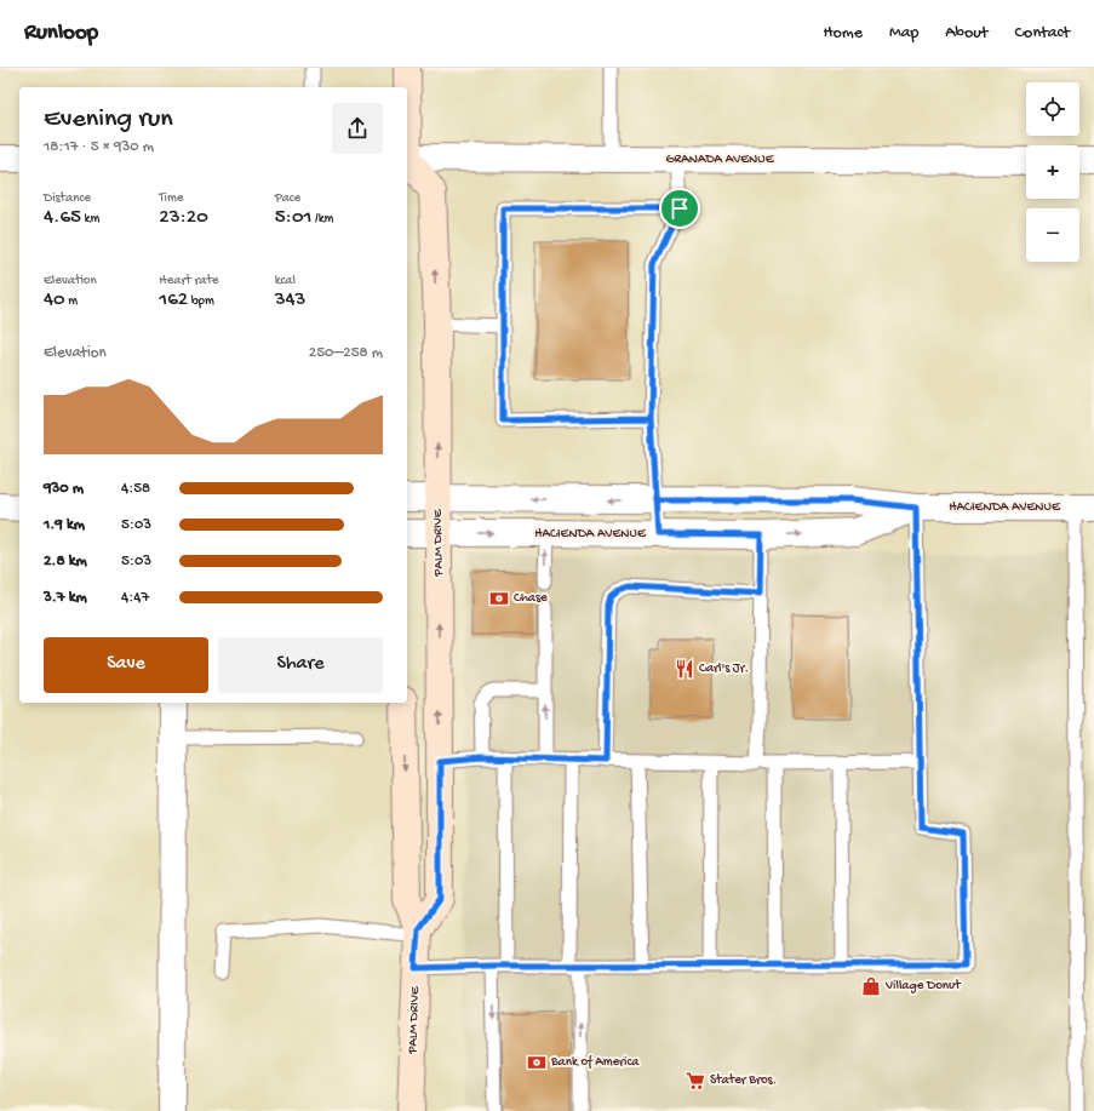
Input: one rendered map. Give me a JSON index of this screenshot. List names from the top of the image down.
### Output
{
  "streets": {
    "main road": ["PALM DRIVE"],
    "street": ["GRANADA AVENUE", "HACIENDA AVENUE"]
  },
  "crossings": [
    ["HACIENDA AVENUE", "PALM DRIVE"]
  ],
  "places": {
    "bank": ["Chase", "Bank of America"],
    "restaurant": ["Carl's Jr."],
    "shop": ["Village Donut"],
    "supermarket": ["Stater Bros."]
  },
  "page": {
    "header": "Runloop",
    "nav": [
      "Home",
      "Map",
      "About",
      "Contact"
    ],
    "map_buttons": ["+", "−"],
    "heading": ["Evening run", "18:17 · 5 × 930 m"],
    "stats": [
      ["Distance", "4.65 km"],
      ["Time", "23:20"],
      ["Pace", "5:01 /km"],
      ["Elevation", "40 m"],
      ["Heart rate", "162 bpm"],
      ["kcal", "343"]
    ],
    "chart": ["Elevation", "250–258 m"],
    "list": [
      {
        "name": "930 m",
        "note": "4:58"
      },
      {
        "name": "1.9 km",
        "note": "5:03"
      },
      {
        "name": "2.8 km",
        "note": "5:03"
      },
      {
        "name": "3.7 km",
        "note": "4:47"
      }
    ],
    "buttons": ["Save", "Share"]
  }
}
